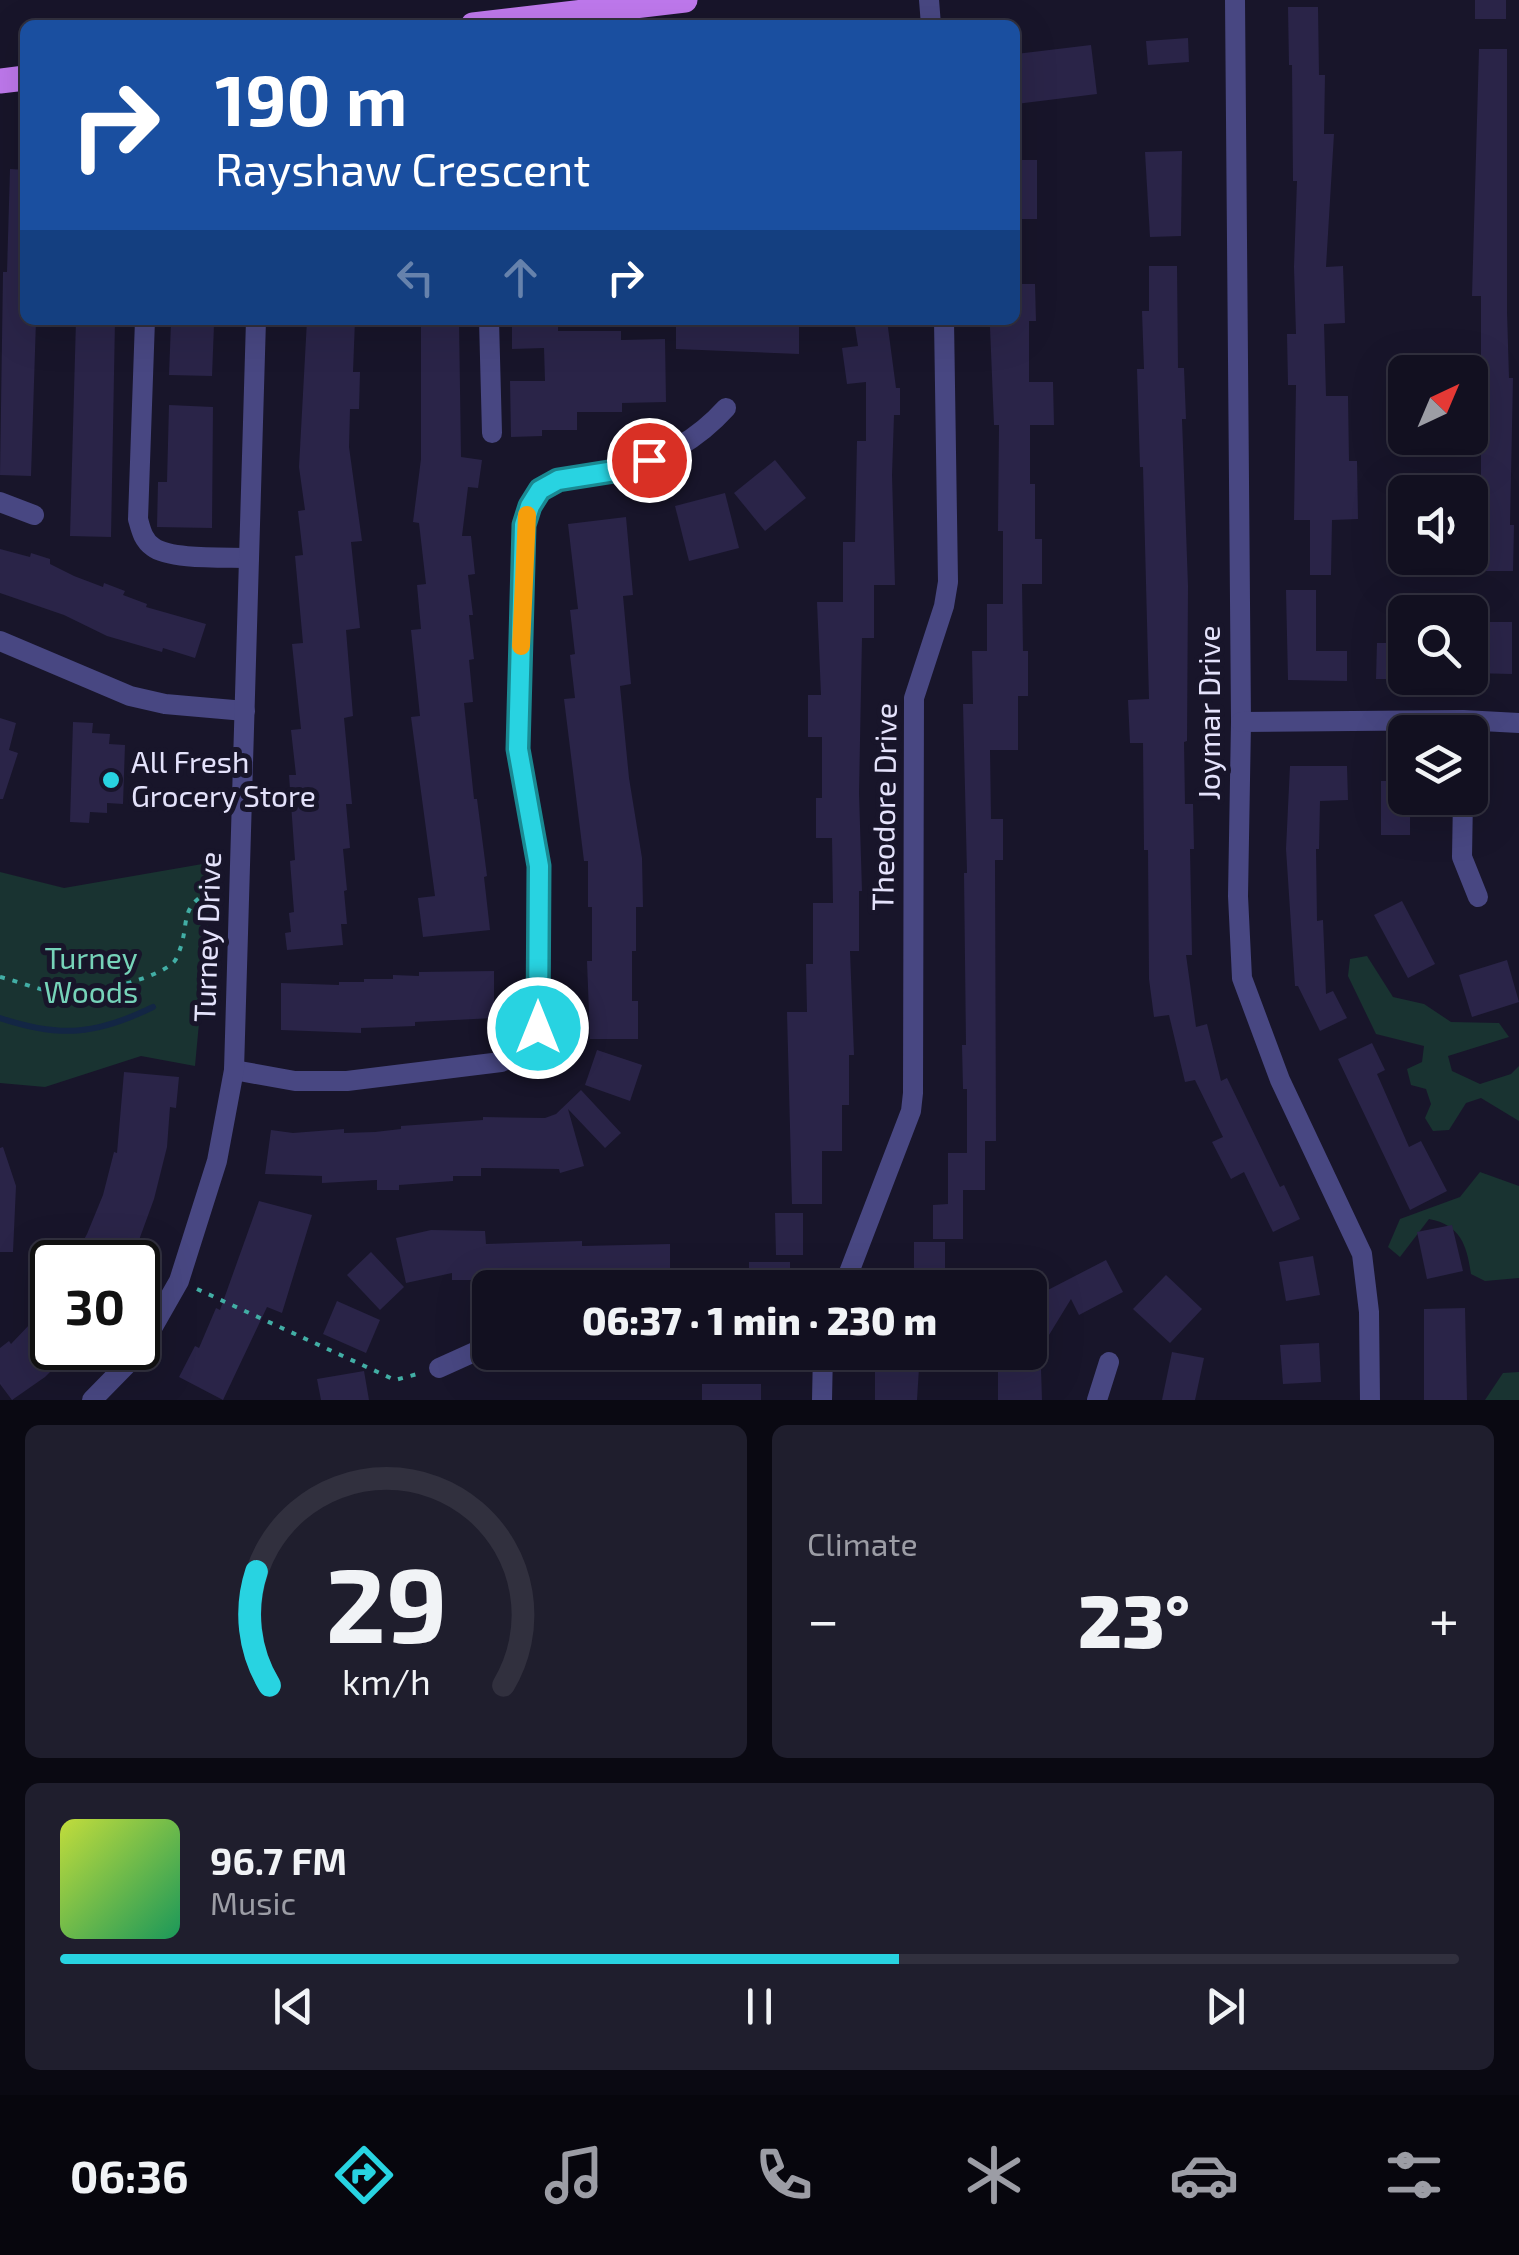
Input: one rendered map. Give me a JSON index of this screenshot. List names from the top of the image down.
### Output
{
  "streets": {
    "street": ["Joymar Drive", "Theodore Drive", "Turney Drive"]
  },
  "parks": ["Turney Woods"],
  "places": ["All Fresh Grocery Store"],
  "north": "top right",
  "page": {
    "turn": ["190 m", "Rayshaw Crescent"],
    "limit": "30",
    "trip": "06:37 · 1 min · 230 m",
    "tile": "Climate",
    "heat": ["−", "23°", "+"],
    "song": ["96.7 FM", "Music"],
    "tabs": "06:36",
    "gauge": ["29", "km/h"]
  }
}
